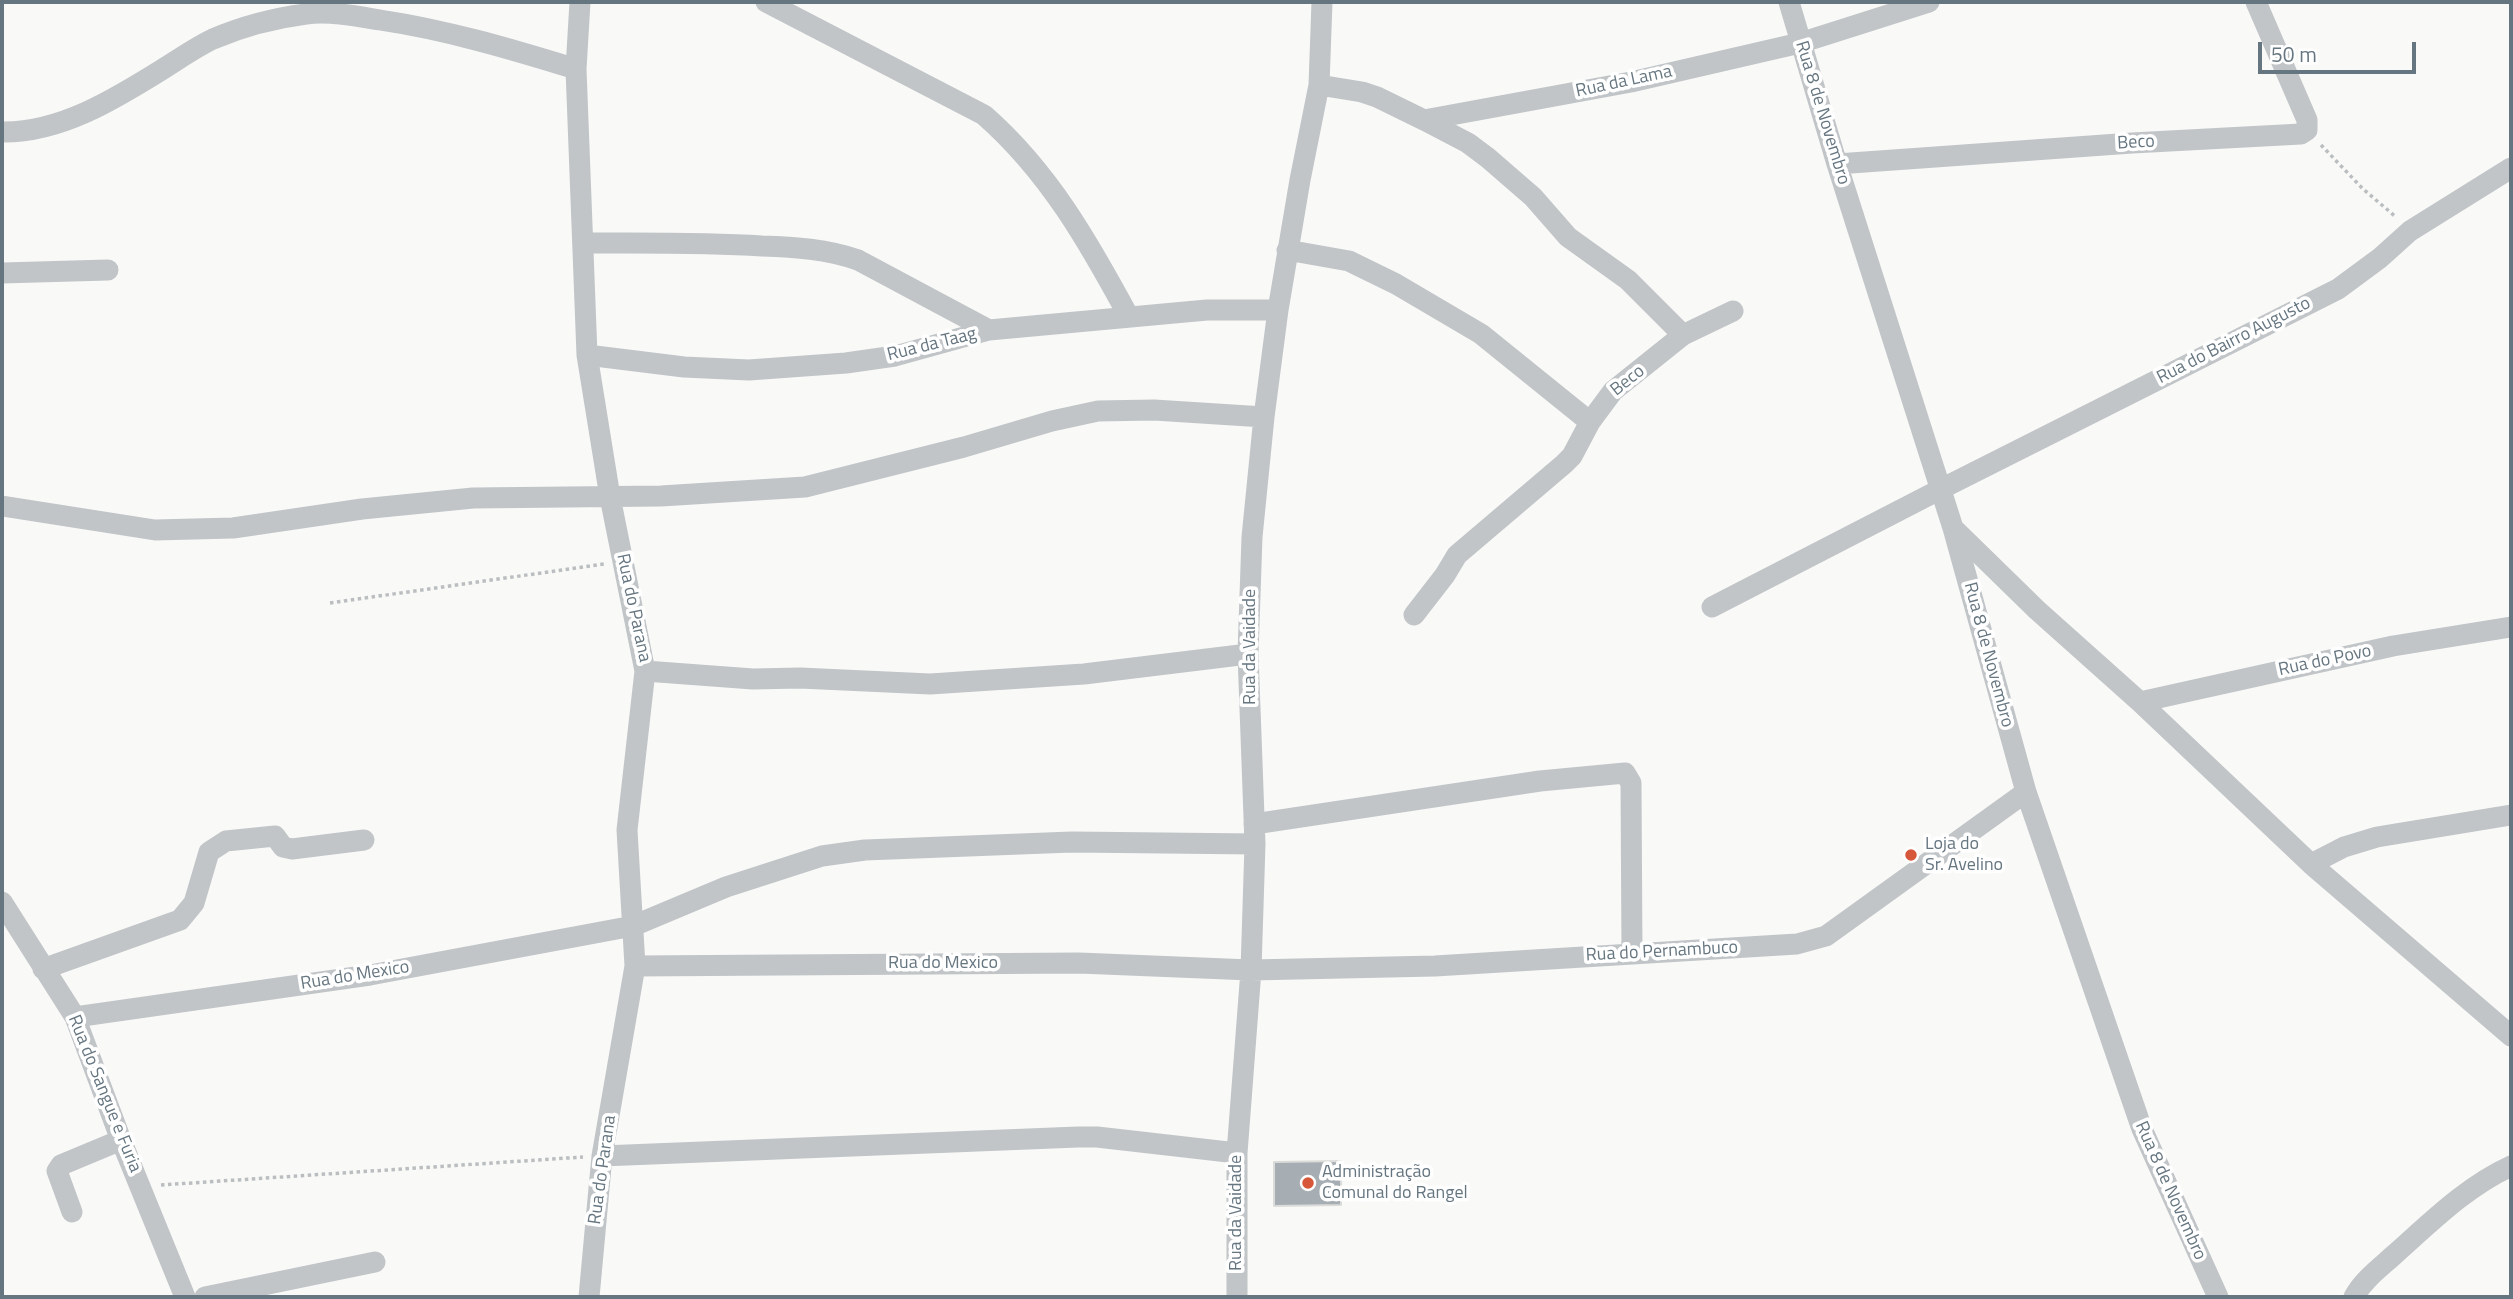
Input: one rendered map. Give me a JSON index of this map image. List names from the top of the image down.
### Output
{
  "streets": {
    "street": [
      "Rua da Lama",
      "Rua 8 de Novembro",
      "Beco",
      "Rua do Bairro Augusto",
      "Rua da Taag",
      "Rua do Parana",
      "Rua da Vaidade",
      "Rua do Povo",
      "Rua do Pernambuco",
      "Rua do Mexico",
      "Rua do Sangue e Furia"
    ]
  },
  "crossings": [
    ["Rua da Lama", "Rua 8 de Novembro"],
    ["Rua 8 de Novembro", "Beco"],
    ["Rua 8 de Novembro", "Rua do Bairro Augusto"],
    ["Rua 8 de Novembro", "Rua do Pernambuco"],
    ["Rua da Taag", "Rua do Parana"],
    ["Rua da Taag", "Rua da Vaidade"],
    ["Rua do Parana", "Rua do Mexico"],
    ["Rua da Vaidade", "Rua do Pernambuco"],
    ["Rua da Vaidade", "Rua do Mexico"],
    ["Rua do Pernambuco", "Rua do Mexico"],
    ["Rua do Mexico", "Rua do Sangue e Furia"]
  ],
  "places": ["Loja do Sr. Avelino", "Administração Comunal do Rangel"],
  "scale_bar": "50 m"
}
